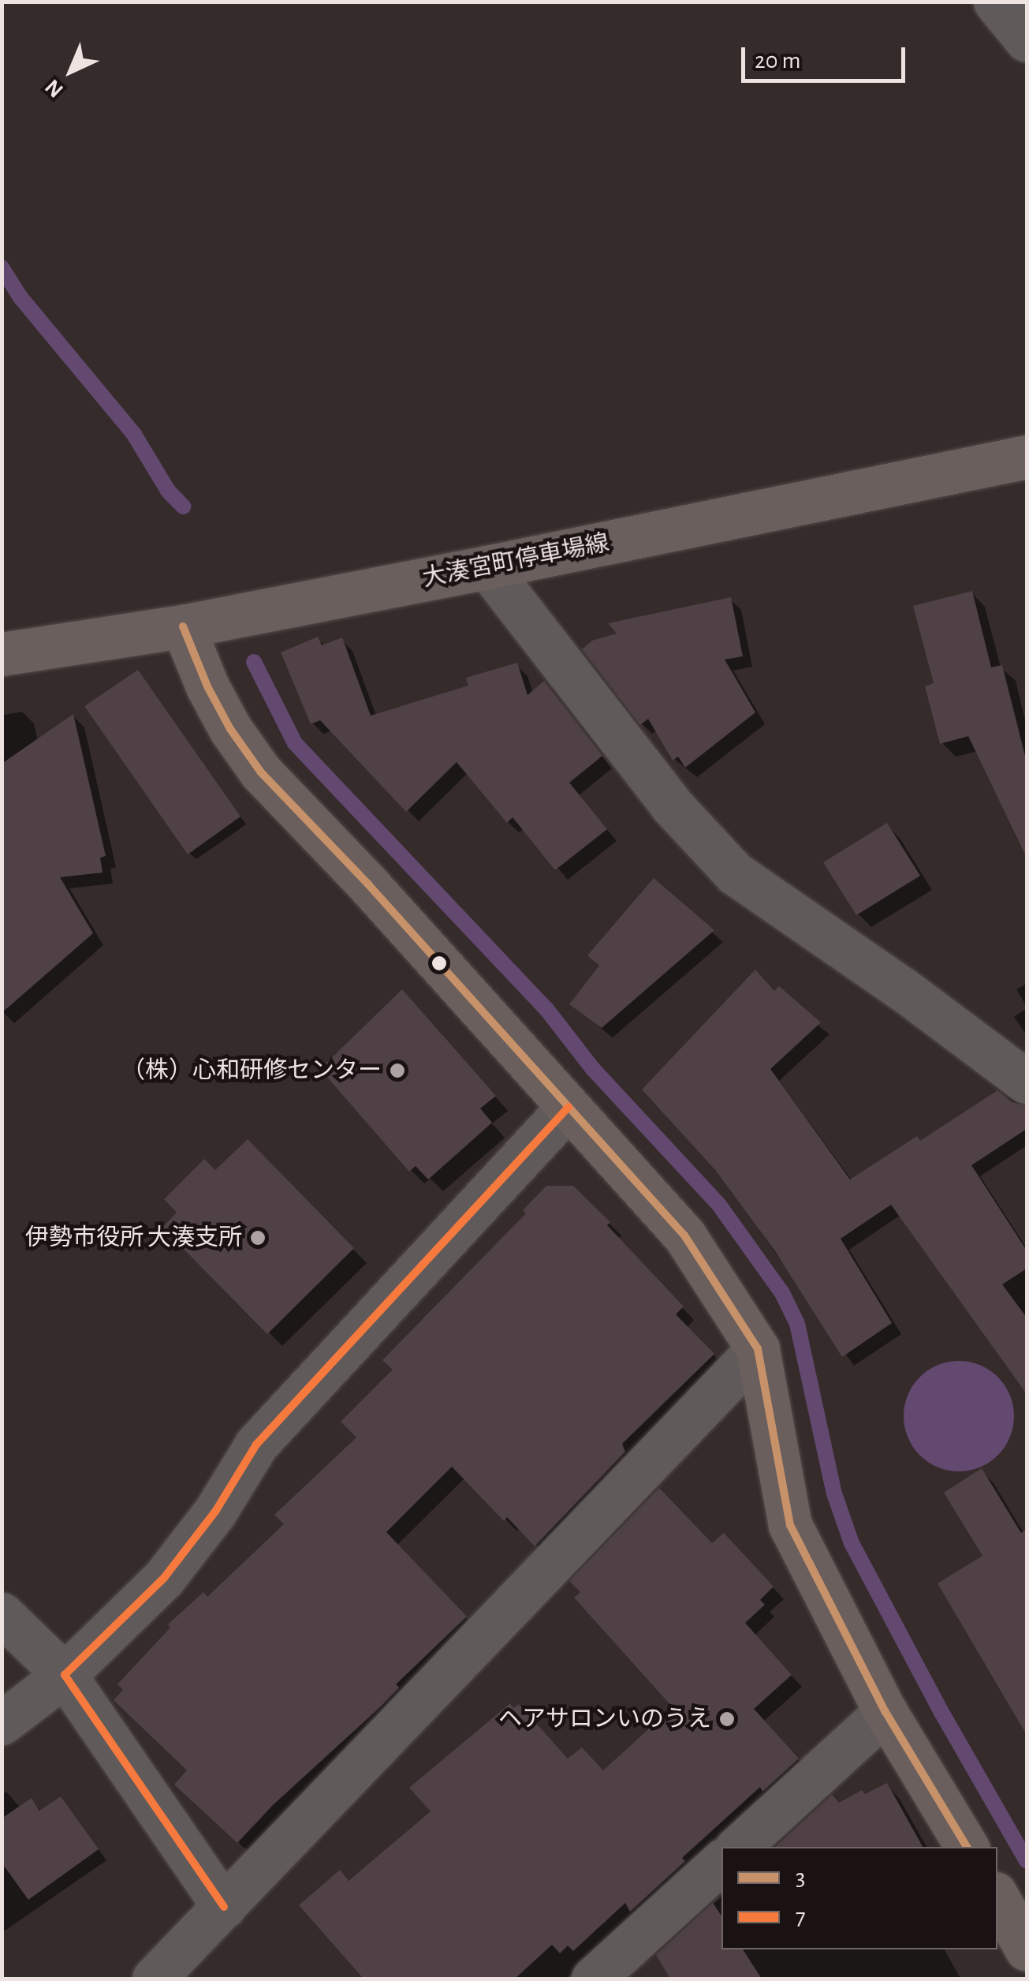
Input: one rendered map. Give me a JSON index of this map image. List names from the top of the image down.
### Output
{
  "streets": {
    "street": ["大湊宮町停車場線"]
  },
  "places": ["（株）心和研修センター", "伊勢市役所 大湊支所", "ヘアサロンいのうえ"],
  "lines": ["transit line 3", "transit line 7"],
  "legend": ["3", "7"],
  "scale_bar": "20 m",
  "north": "bottom left"
}
